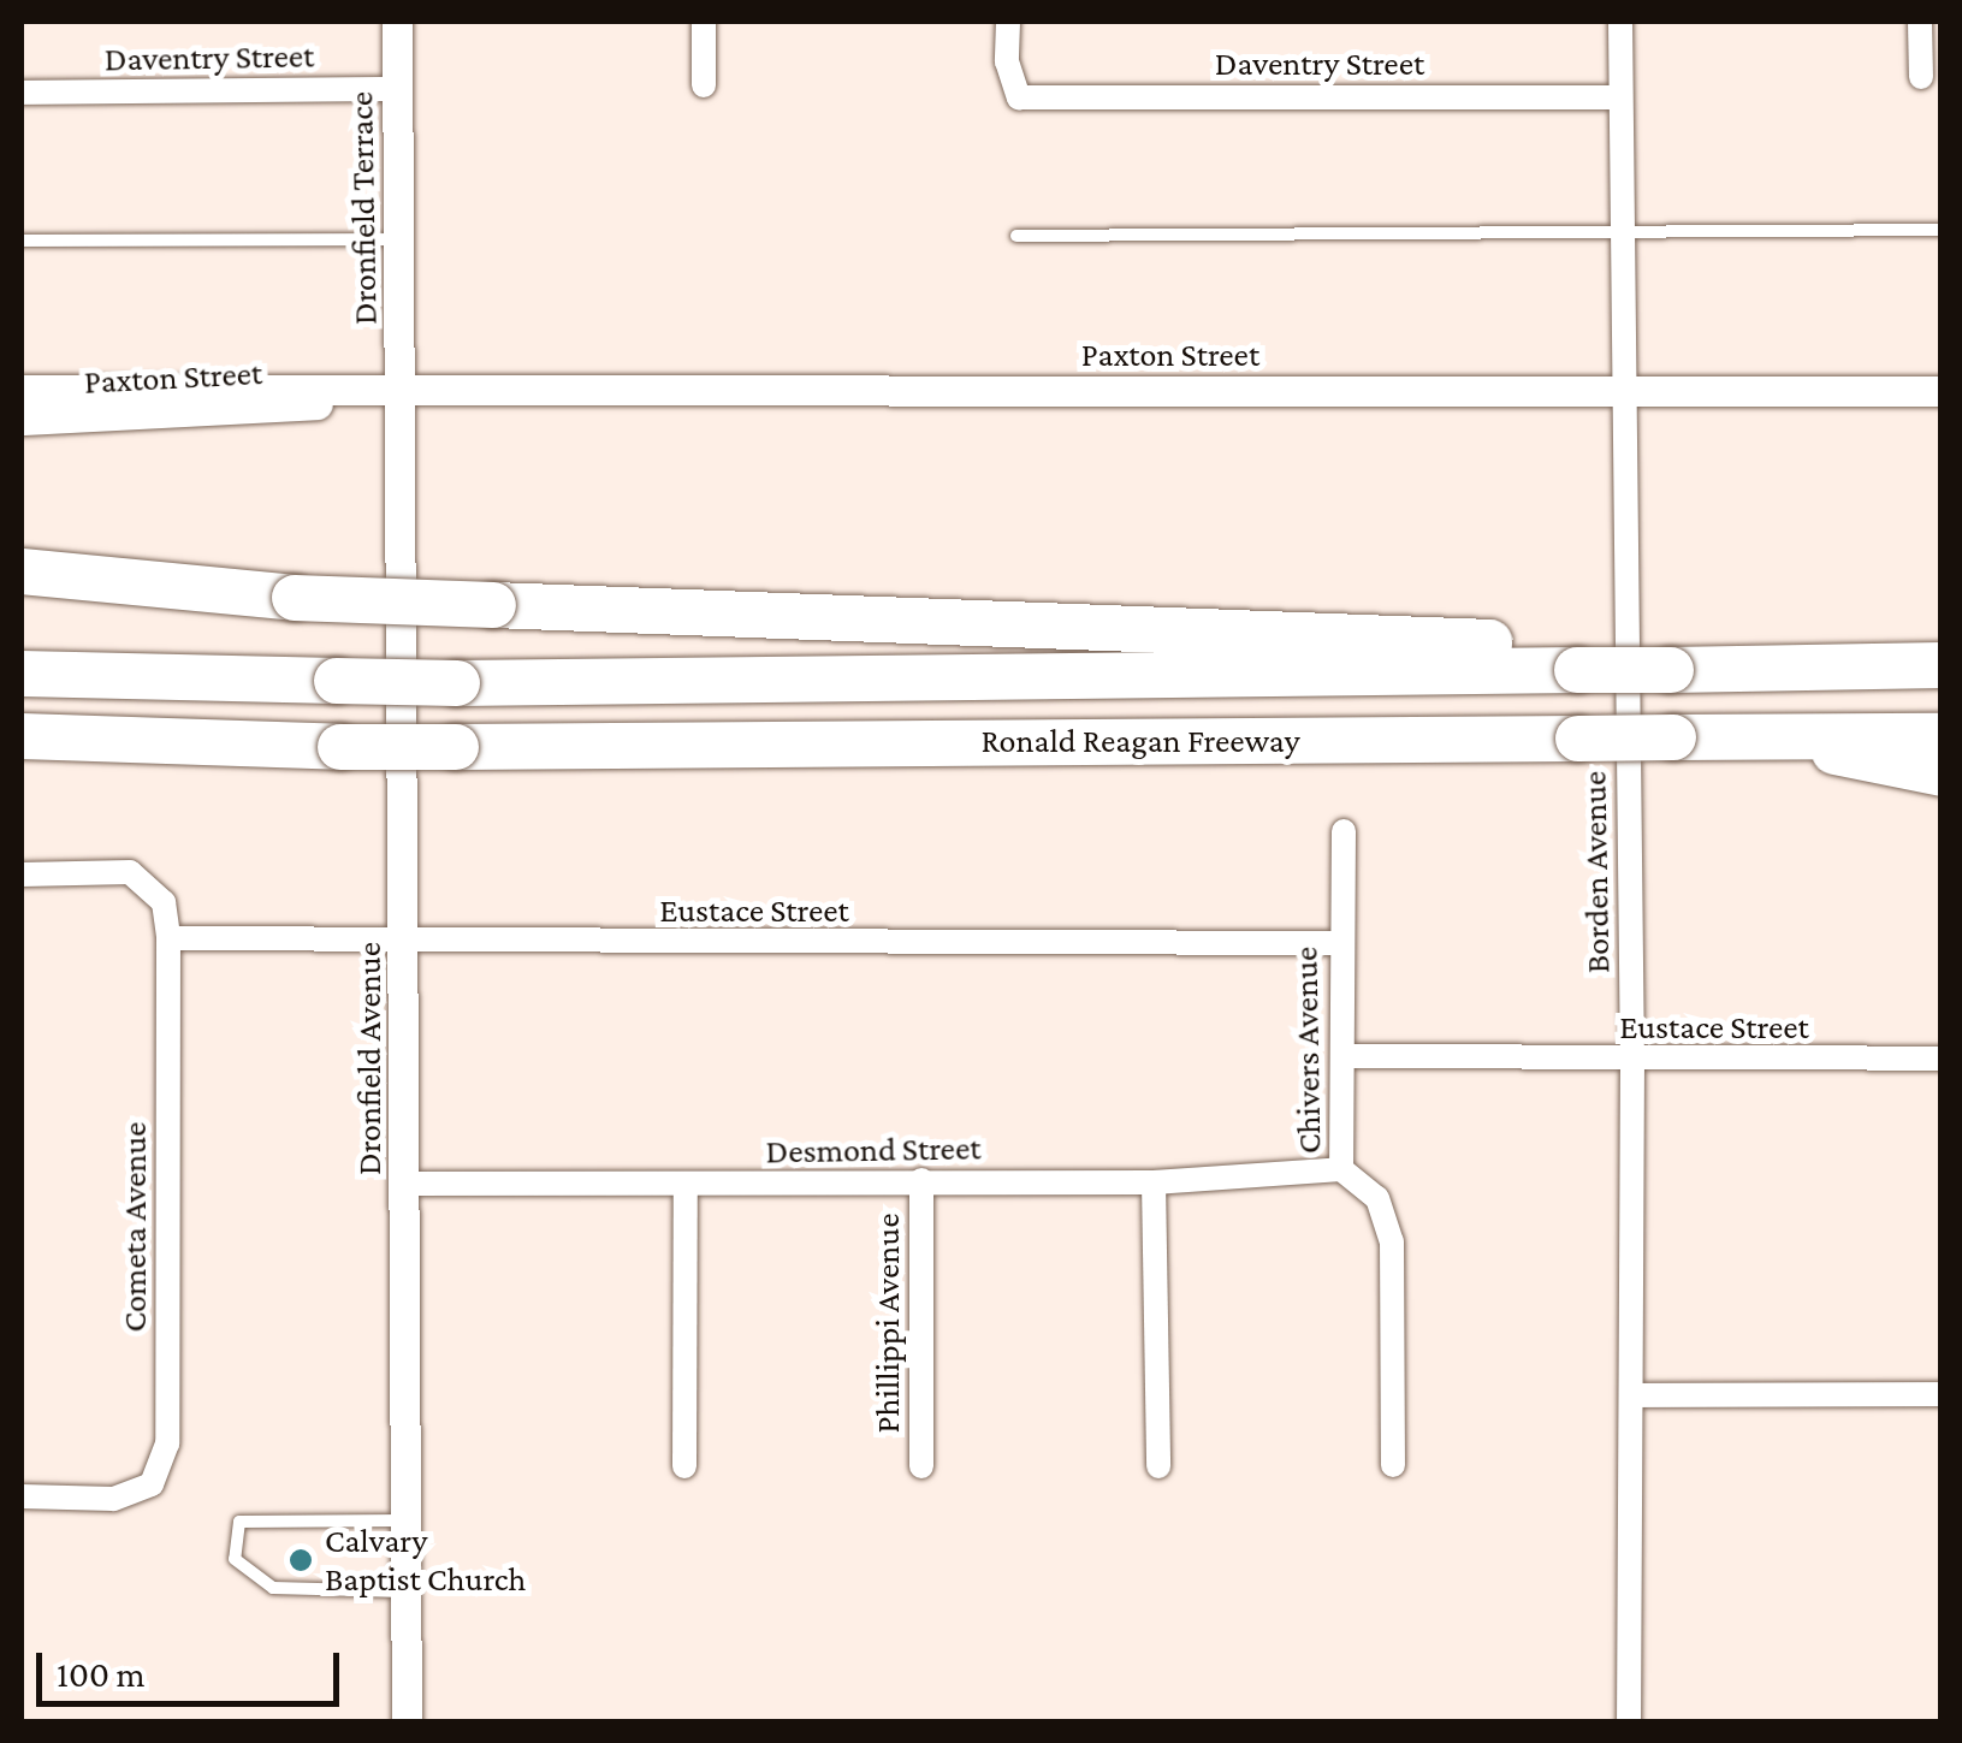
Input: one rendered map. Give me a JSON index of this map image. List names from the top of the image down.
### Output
{
  "streets": {
    "highway": ["Ronald Reagan Freeway"],
    "street": [
      "Daventry Street",
      "Dronfield Terrace",
      "Paxton Street",
      "Borden Avenue",
      "Eustace Street",
      "Chivers Avenue",
      "Dronfield Avenue",
      "Desmond Street",
      "Cometa Avenue",
      "Phillippi Avenue"
    ]
  },
  "crossings": [
    ["Daventry Street", "Dronfield Terrace"],
    ["Daventry Street", "Borden Avenue"],
    ["Dronfield Terrace", "Paxton Street"],
    ["Dronfield Terrace", "Dronfield Avenue"],
    ["Paxton Street", "Borden Avenue"],
    ["Paxton Street", "Dronfield Avenue"],
    ["Borden Avenue", "Eustace Street"],
    ["Eustace Street", "Chivers Avenue"],
    ["Eustace Street", "Dronfield Avenue"],
    ["Eustace Street", "Cometa Avenue"],
    ["Chivers Avenue", "Desmond Street"],
    ["Dronfield Avenue", "Desmond Street"],
    ["Desmond Street", "Phillippi Avenue"]
  ],
  "places": ["Calvary Baptist Church"],
  "scale_bar": "100 m"
}
